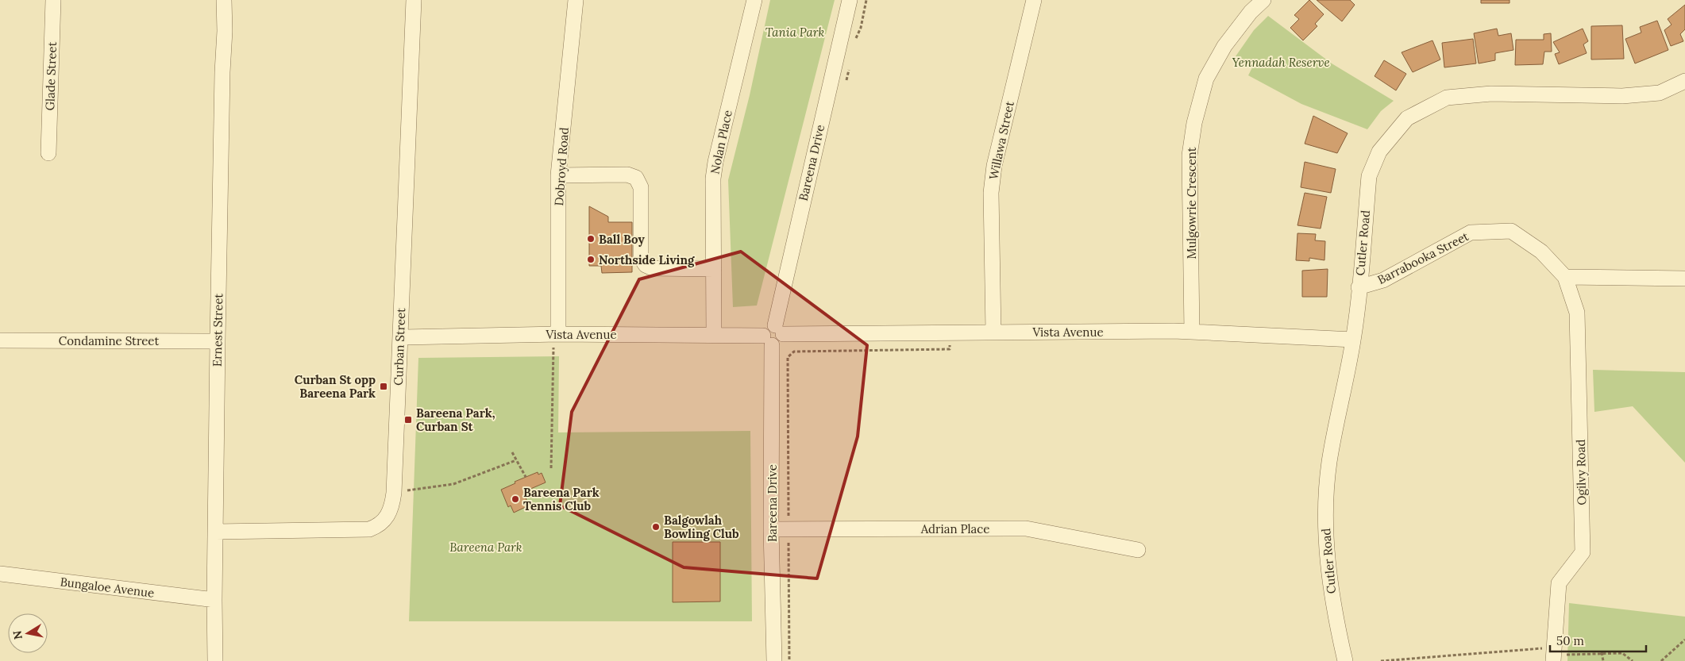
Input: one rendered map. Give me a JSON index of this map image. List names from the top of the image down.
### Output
{
  "streets": {
    "street": [
      "Glade Street",
      "Willawa Street",
      "Nolan Place",
      "Bareena Drive",
      "Dobroyd Road",
      "Mulgowrie Crescent",
      "Cutler Road",
      "Barrabooka Street",
      "Ernest Street",
      "Vista Avenue",
      "Condamine Street",
      "Curban Street",
      "Ogilvy Road",
      "Adrian Place",
      "Bungaloe Avenue"
    ]
  },
  "crossings": [
    ["Willawa Street", "Vista Avenue"],
    ["Nolan Place", "Vista Avenue"],
    ["Bareena Drive", "Vista Avenue"],
    ["Bareena Drive", "Adrian Place"],
    ["Dobroyd Road", "Vista Avenue"],
    ["Mulgowrie Crescent", "Vista Avenue"],
    ["Cutler Road", "Barrabooka Street"],
    ["Cutler Road", "Vista Avenue"],
    ["Barrabooka Street", "Ogilvy Road"],
    ["Ernest Street", "Condamine Street"],
    ["Ernest Street", "Curban Street"],
    ["Ernest Street", "Bungaloe Avenue"],
    ["Vista Avenue", "Curban Street"]
  ],
  "parks": ["Tania Park", "Yennadah Reserve", "Bareena Park"],
  "places": {
    "other": [
      "Ball Boy",
      "Northside Living",
      "Bareena Park Tennis Club",
      "Balgowlah Bowling Club"
    ],
    "transit": ["Curban St opp Bareena Park", "Bareena Park, Curban St"]
  },
  "scale_bar": "50 m",
  "north": "left"
}
